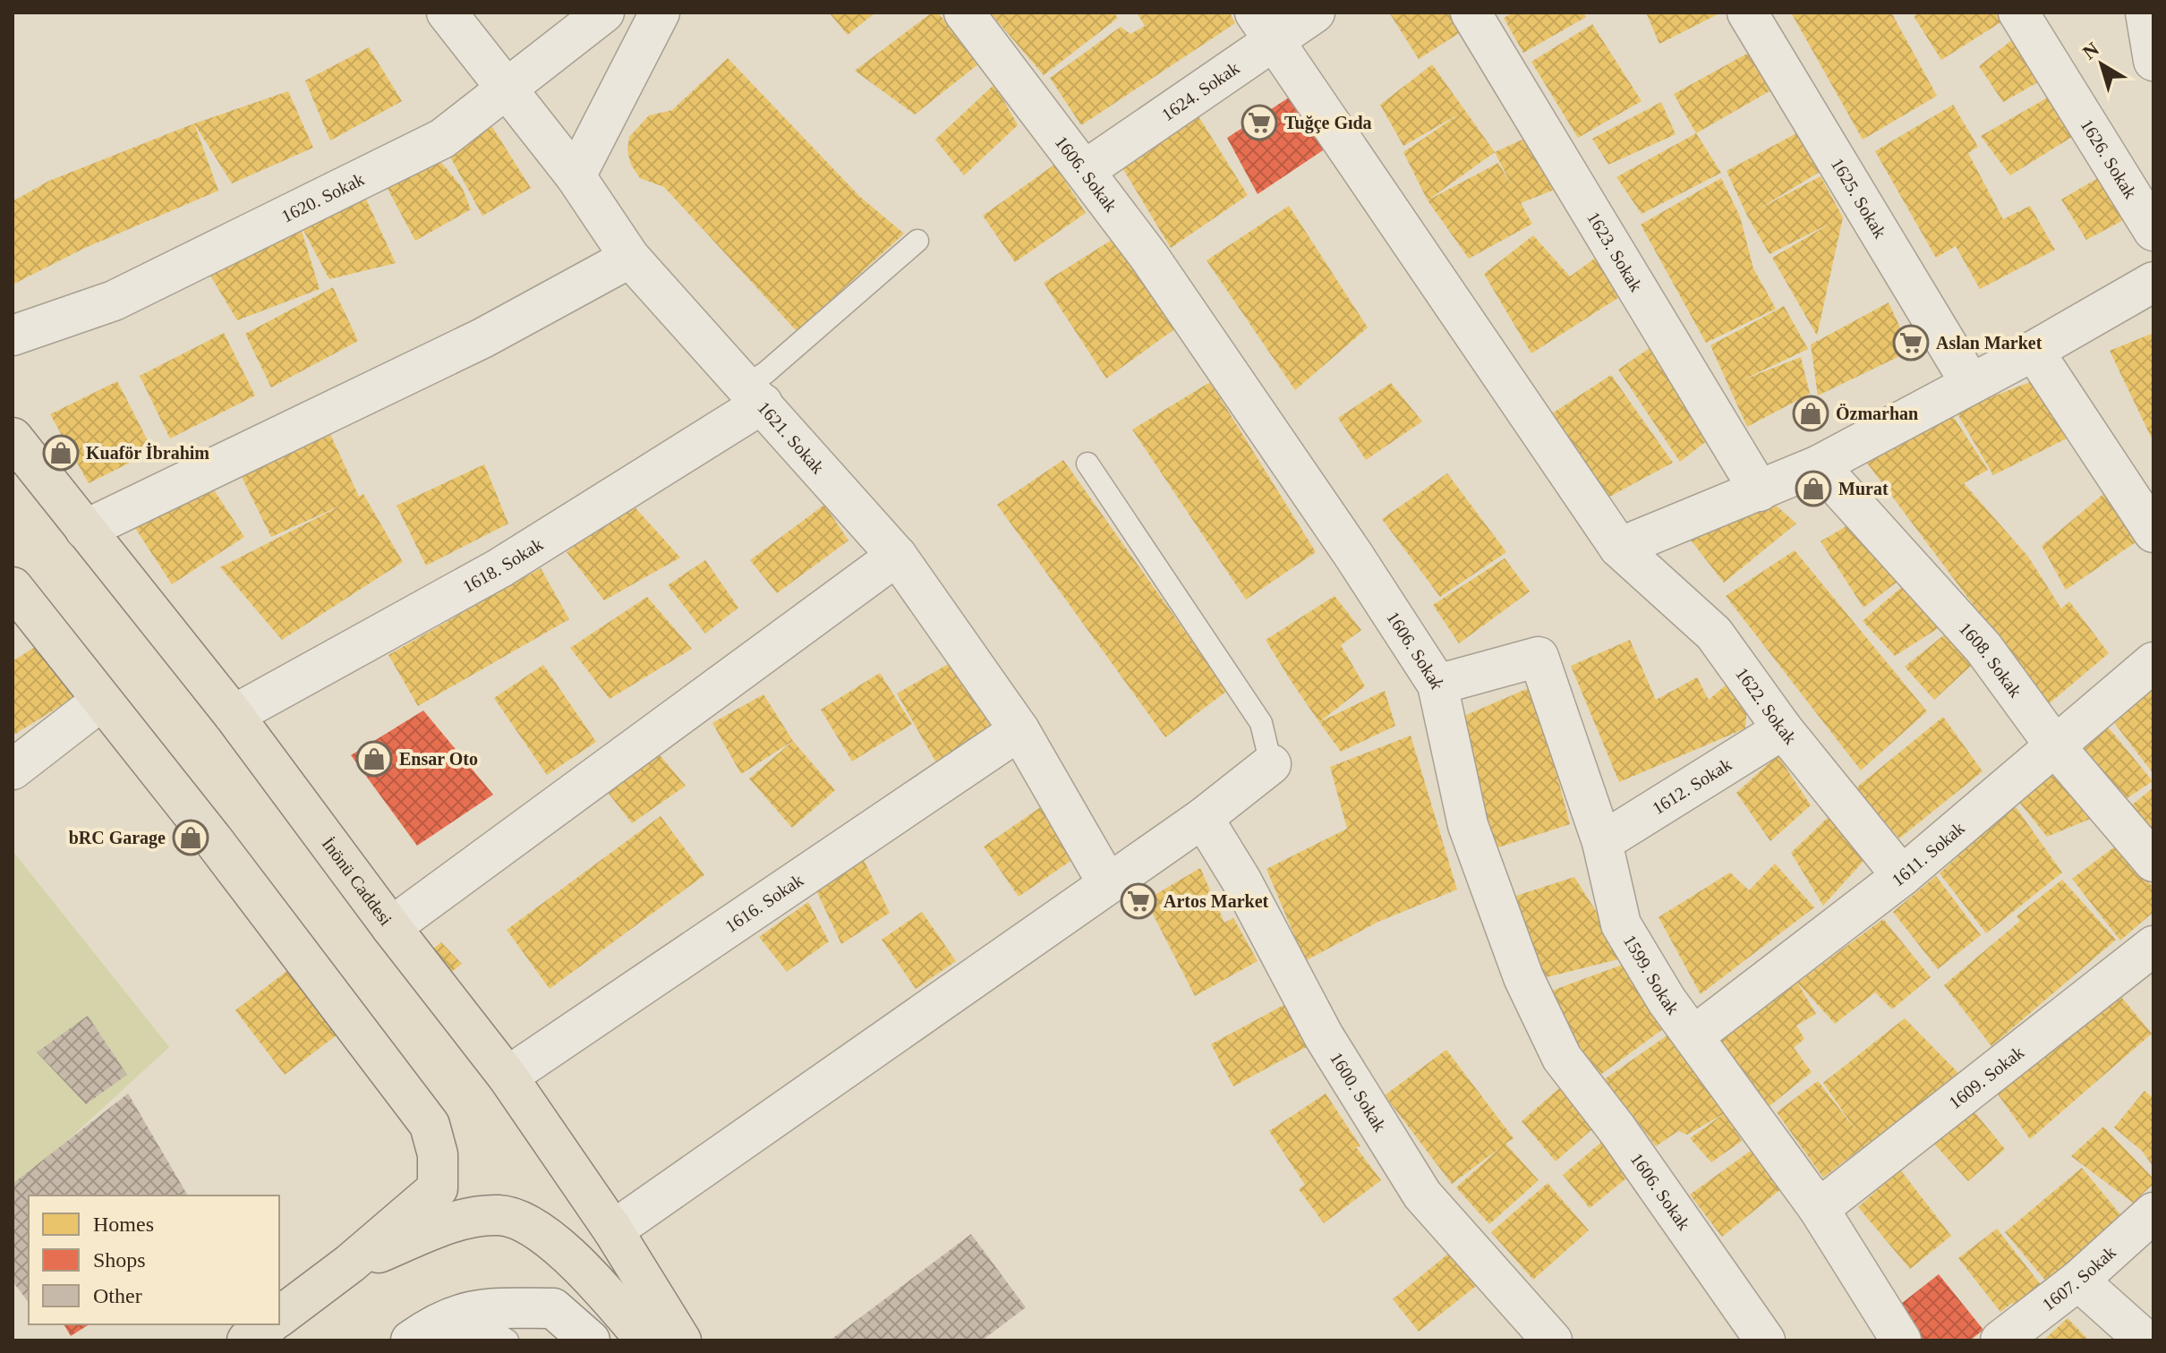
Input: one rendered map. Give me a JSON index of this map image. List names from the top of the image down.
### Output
{
  "streets": {
    "main road": ["İnönü Caddesi"],
    "street": [
      "1624. Sokak",
      "1626. Sokak",
      "1606. Sokak",
      "1620. Sokak",
      "1625. Sokak",
      "1623. Sokak",
      "1621. Sokak",
      "1618. Sokak",
      "1608. Sokak",
      "1622. Sokak",
      "1612. Sokak",
      "1611. Sokak",
      "1616. Sokak",
      "1599. Sokak",
      "1609. Sokak",
      "1600. Sokak",
      "1607. Sokak"
    ]
  },
  "crossings": [
    ["1624. Sokak", "1606. Sokak"],
    ["1624. Sokak", "1622. Sokak"],
    ["1606. Sokak", "1599. Sokak"],
    ["1620. Sokak", "1621. Sokak"],
    ["1621. Sokak", "1618. Sokak"],
    ["1621. Sokak", "1616. Sokak"],
    ["1618. Sokak", "İnönü Caddesi"],
    ["1608. Sokak", "1611. Sokak"],
    ["1622. Sokak", "1612. Sokak"],
    ["1622. Sokak", "1611. Sokak"],
    ["1612. Sokak", "1599. Sokak"],
    ["1611. Sokak", "1599. Sokak"],
    ["İnönü Caddesi", "1616. Sokak"],
    ["1599. Sokak", "1609. Sokak"]
  ],
  "places": {
    "supermarket": ["Tuğçe Gıda", "Aslan Market", "Artos Market"],
    "shop": [
      "Özmarhan",
      "Kuaför İbrahim",
      "Murat",
      "Ensar Oto",
      "bRC Garage"
    ]
  },
  "legend": ["Homes", "Shops", "Other"],
  "north": "top left"
}
